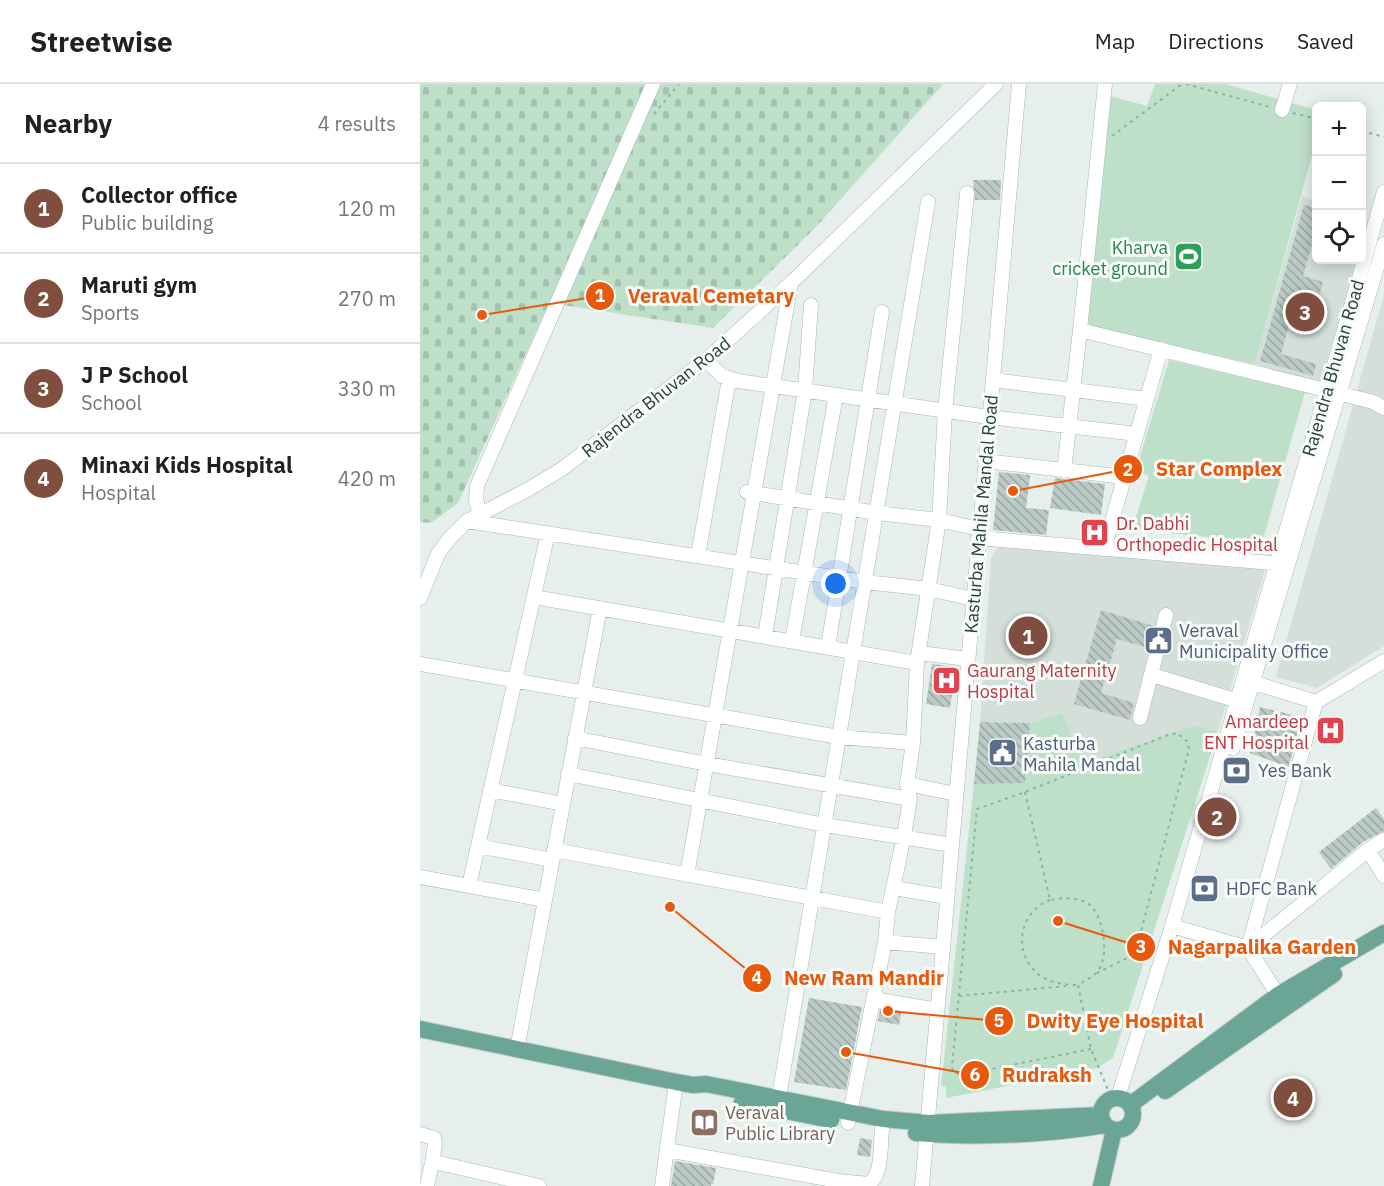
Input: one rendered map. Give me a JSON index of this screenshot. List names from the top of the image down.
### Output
{
  "streets": {
    "street": ["Rajendra Bhuvan Road", "Kasturba Mahila Mandal Road"]
  },
  "places": {
    "sports": ["Kharva cricket ground"],
    "other": [
      "Veraval Cemetary",
      "Star Complex",
      "New Ram Mandir",
      "Nagarpalika Garden",
      "Dwity Eye Hospital",
      "Rudraksh"
    ],
    "hospital": ["Dr. Dabhi Orthopedic Hospital", "Gaurang Maternity Hospital", "Amardeep ENT Hospital"],
    "public building": ["Veraval Municipality Office", "Kasturba Mahila Mandal"],
    "bank": ["Yes Bank", "HDFC Bank"],
    "library": ["Veraval Public Library"]
  },
  "page": {
    "header": "Streetwise",
    "nav": ["Map", "Directions", "Saved"],
    "heading": ["Nearby", "4 results"],
    "map_buttons": ["+", "−"],
    "list": [
      {
        "mark": "1",
        "name": "Collector office",
        "note": "Public building",
        "value": "120 m"
      },
      {
        "mark": "2",
        "name": "Maruti gym",
        "note": "Sports",
        "value": "270 m"
      },
      {
        "mark": "3",
        "name": "J P School",
        "note": "School",
        "value": "330 m"
      },
      {
        "mark": "4",
        "name": "Minaxi Kids Hospital",
        "note": "Hospital",
        "value": "420 m"
      }
    ],
    "pins": [
      "3",
      "1",
      "2",
      "4"
    ]
  }
}
